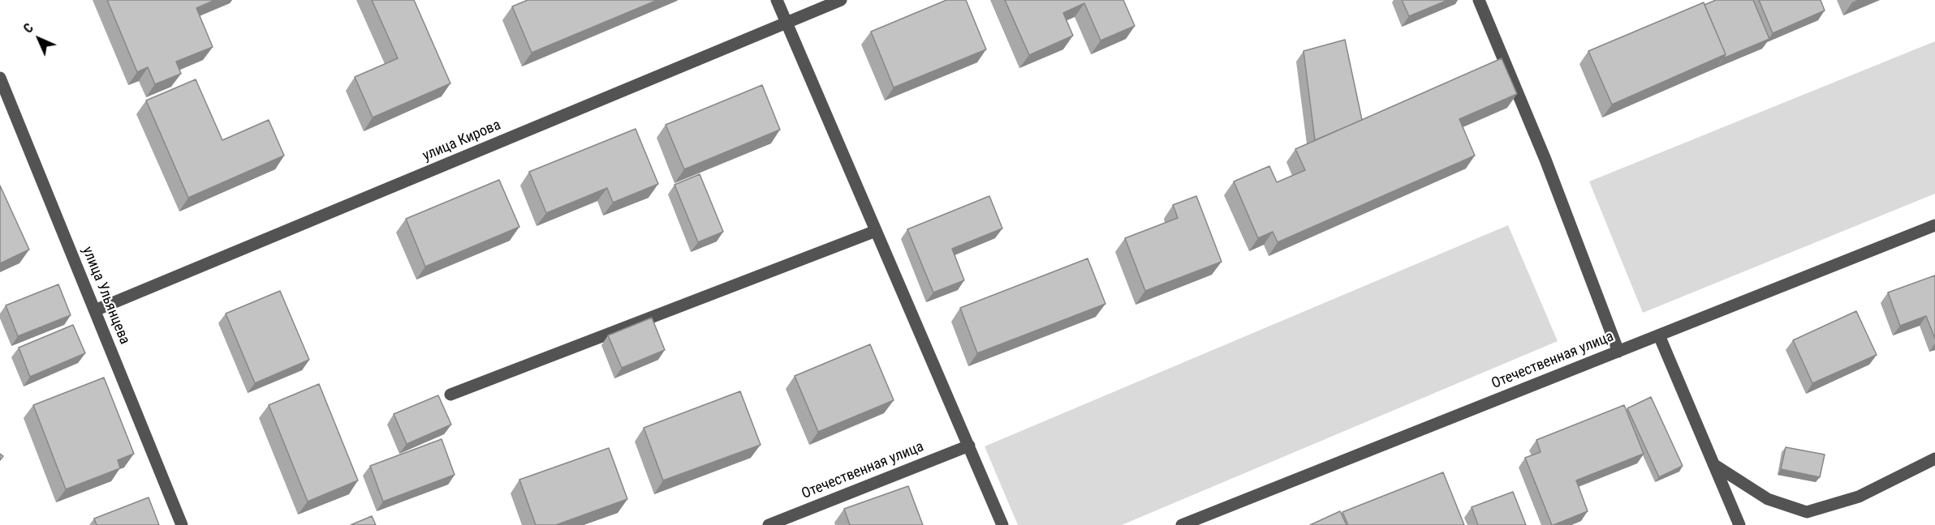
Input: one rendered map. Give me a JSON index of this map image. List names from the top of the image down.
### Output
{
  "streets": {
    "street": ["улица Кирова", "улица Ульянцева", "Отечественная улица"]
  },
  "crossings": [
    ["улица Кирова", "улица Ульянцева"]
  ],
  "north": "top left"
}
